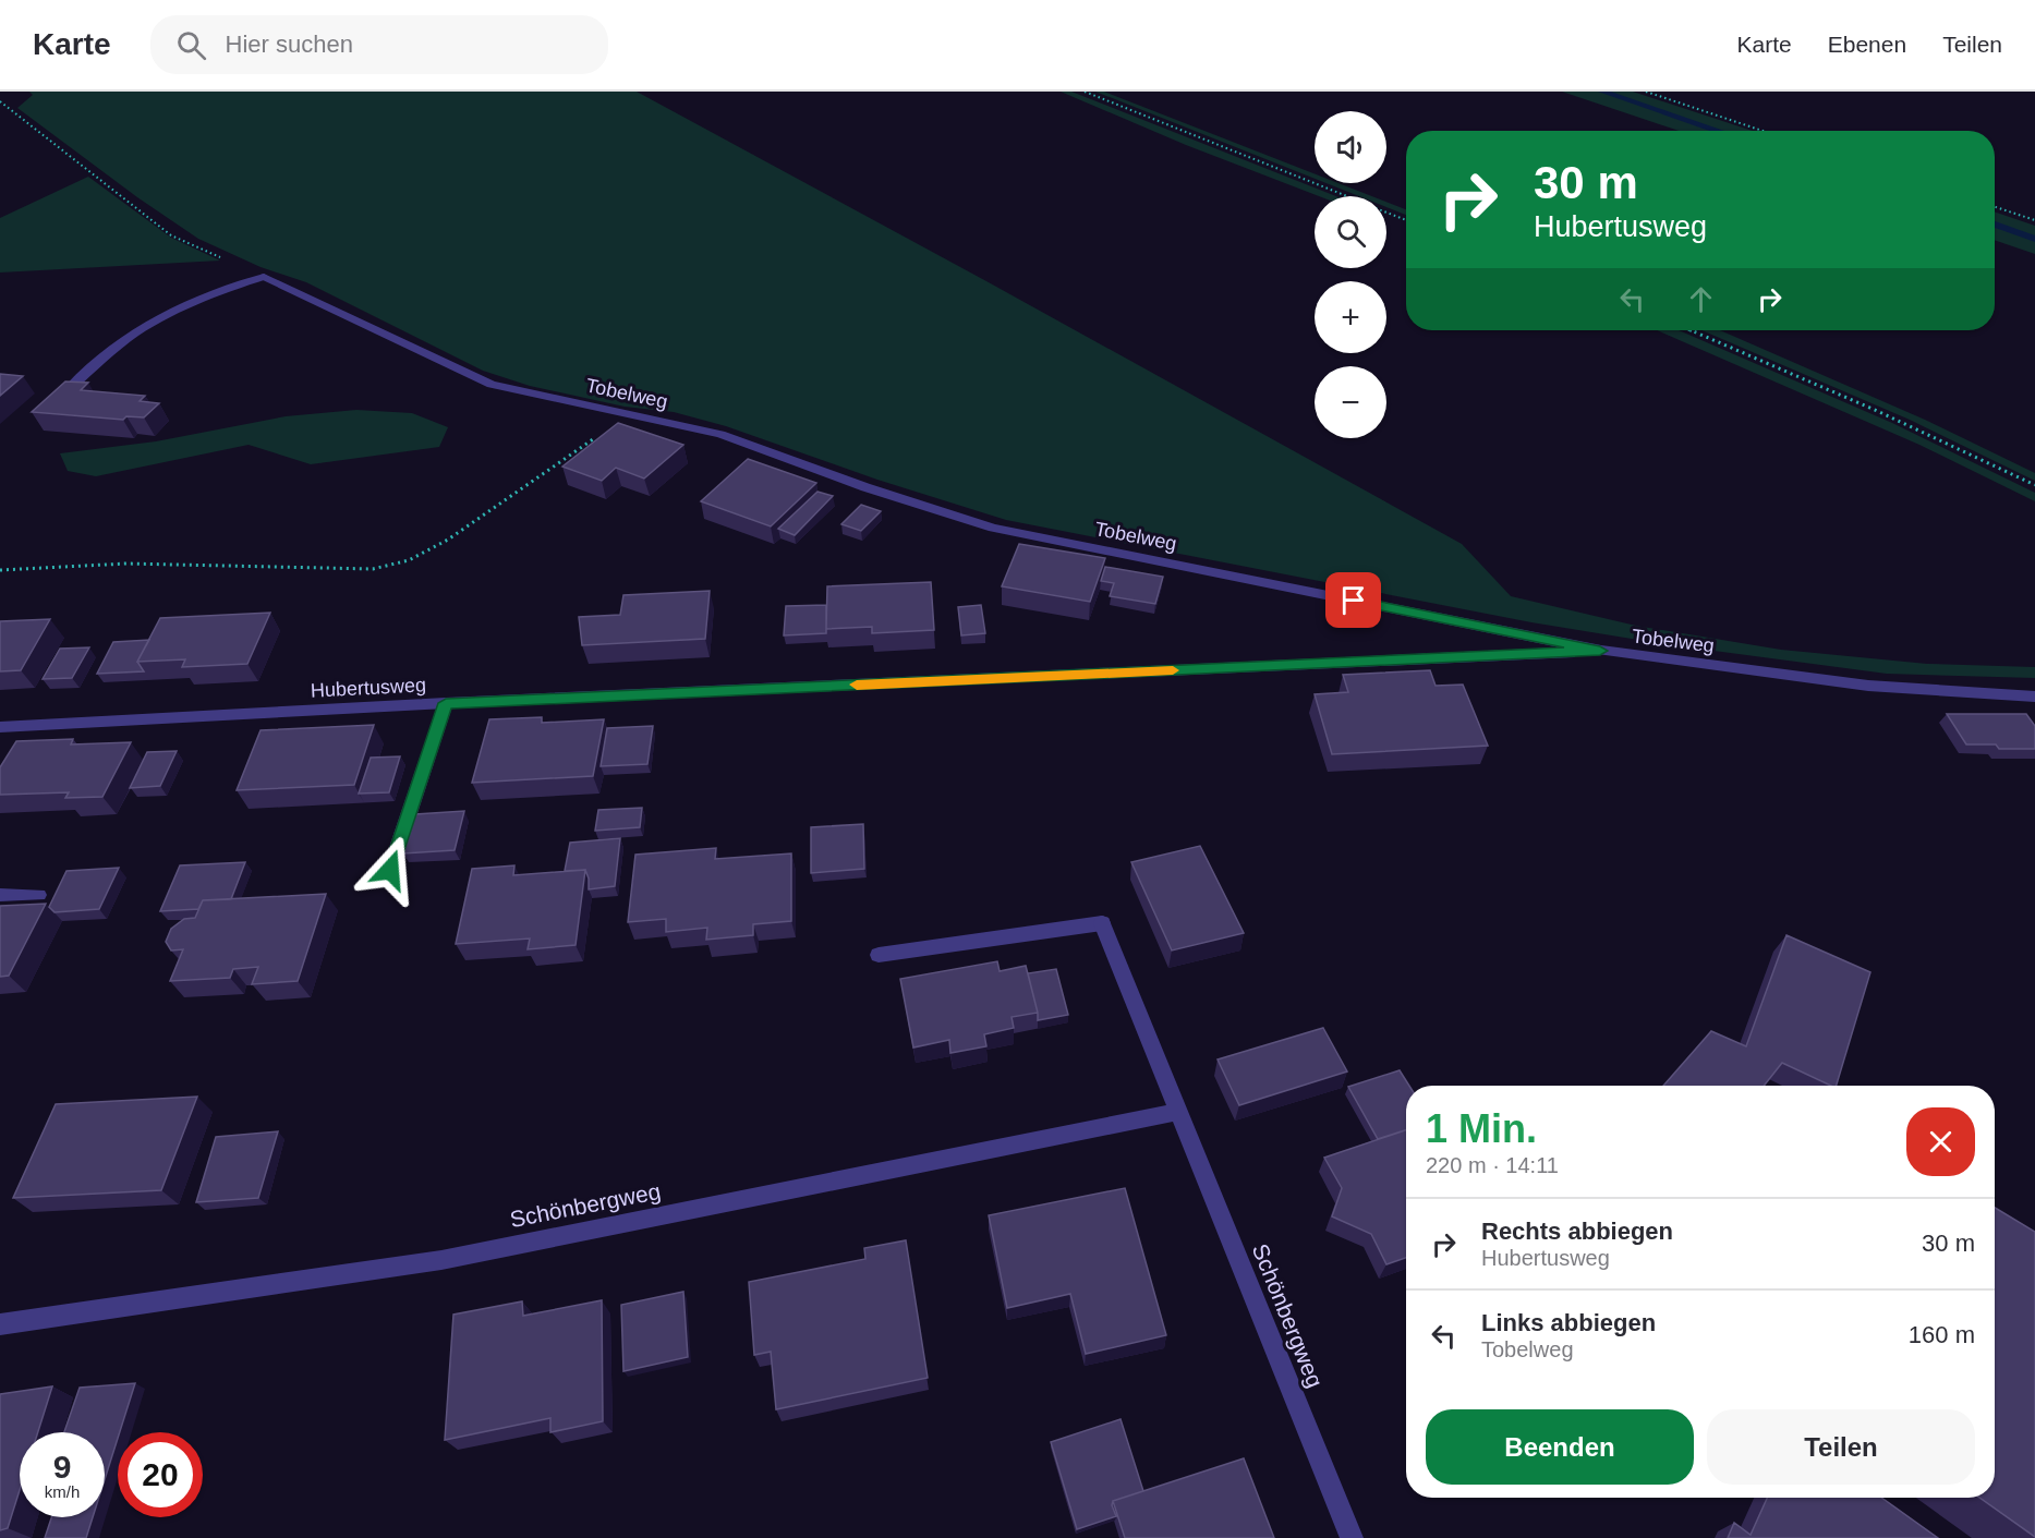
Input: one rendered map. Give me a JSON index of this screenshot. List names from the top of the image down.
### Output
{
  "streets": {
    "street": ["Tobelweg", "Hubertusweg", "Schönbergweg"]
  },
  "crossings": [
    ["Tobelweg", "Hubertusweg"]
  ],
  "page": {
    "header": "Karte",
    "search": "Hier suchen",
    "nav": ["Karte", "Ebenen", "Teilen"],
    "map_buttons": ["+", "−"],
    "turn": ["30 m", "Hubertusweg"],
    "heading": ["1 Min.", "220 m · 14:11"],
    "list": [
      {
        "name": "Rechts abbiegen",
        "note": "Hubertusweg",
        "value": "30 m"
      },
      {
        "name": "Links abbiegen",
        "note": "Tobelweg",
        "value": "160 m"
      }
    ],
    "buttons": ["Beenden", "Teilen"],
    "speed": "9 km/h",
    "limit": "20"
  }
}
